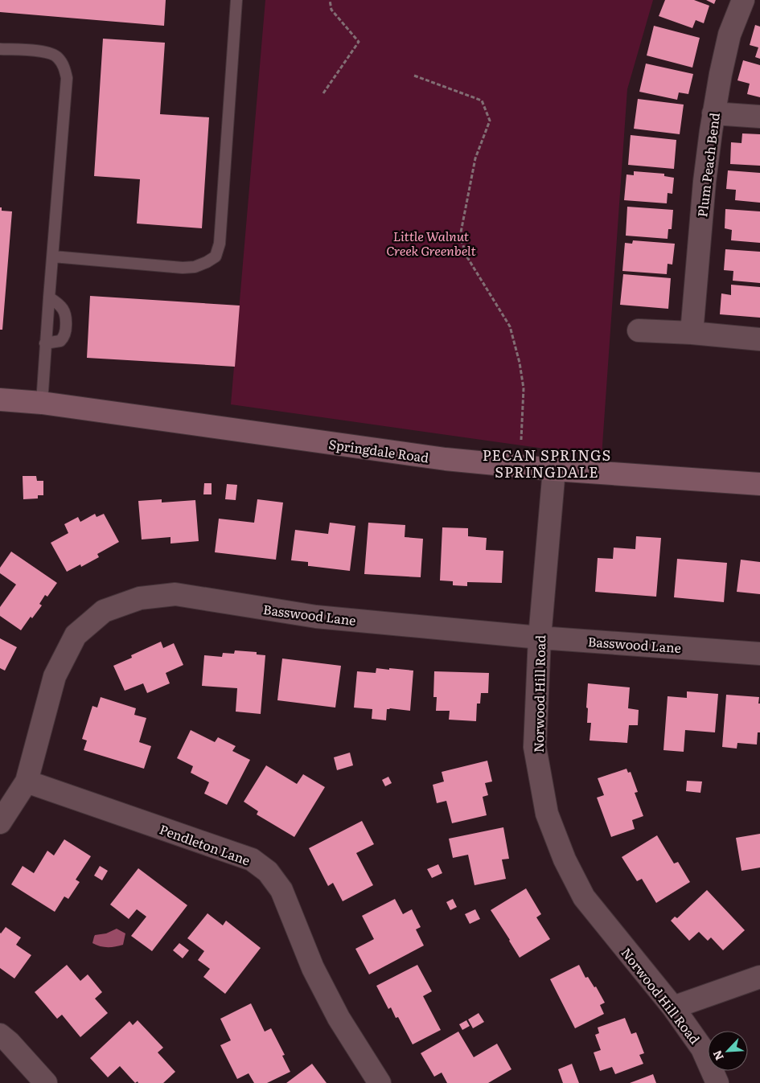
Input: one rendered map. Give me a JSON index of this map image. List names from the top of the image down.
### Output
{
  "streets": {
    "main road": ["Springdale Road"],
    "street": [
      "Plum Peach Bend",
      "Basswood Lane",
      "Norwood Hill Road",
      "Pendleton Lane"
    ]
  },
  "crossings": [
    ["Springdale Road", "Norwood Hill Road"],
    ["Basswood Lane", "Norwood Hill Road"],
    ["Basswood Lane", "Pendleton Lane"]
  ],
  "districts": ["PECAN SPRINGS SPRINGDALE"],
  "parks": ["Little Walnut Creek Greenbelt"],
  "north": "bottom left"
}
